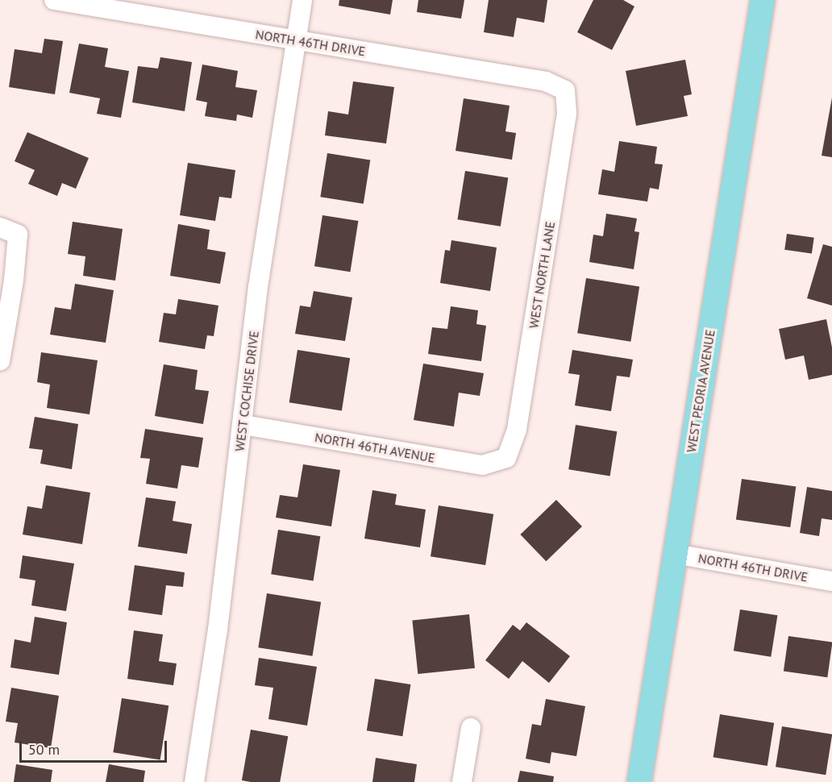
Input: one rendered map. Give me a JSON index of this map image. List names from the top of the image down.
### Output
{
  "streets": {
    "main road": ["WEST PEORIA AVENUE"],
    "street": [
      "NORTH 46TH DRIVE",
      "WEST NORTH LANE",
      "WEST COCHISE DRIVE",
      "NORTH 46TH AVENUE"
    ]
  },
  "crossings": [
    ["NORTH 46TH DRIVE", "WEST NORTH LANE"],
    ["NORTH 46TH DRIVE", "WEST COCHISE DRIVE"],
    ["NORTH 46TH DRIVE", "WEST PEORIA AVENUE"],
    ["WEST NORTH LANE", "NORTH 46TH AVENUE"],
    ["WEST COCHISE DRIVE", "NORTH 46TH AVENUE"]
  ],
  "scale_bar": "50 m"
}
